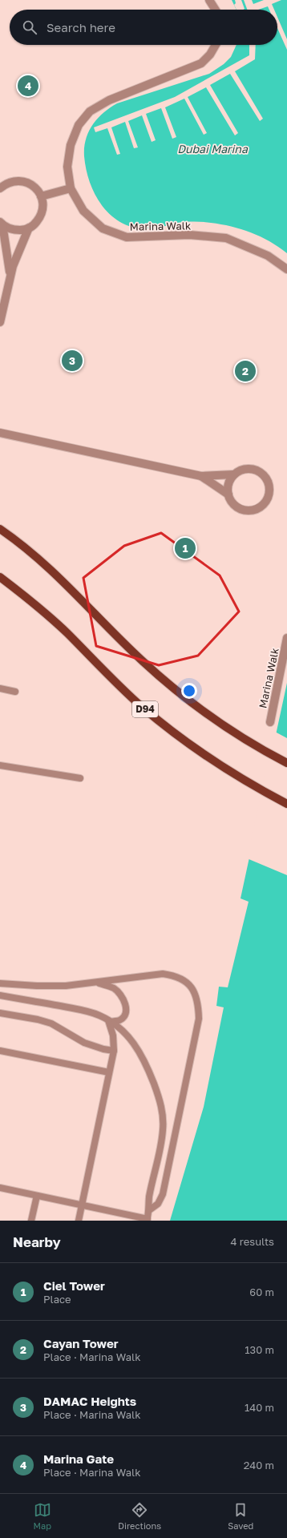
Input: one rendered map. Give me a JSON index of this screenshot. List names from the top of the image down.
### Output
{
  "streets": {
    "main road": ["D94"],
    "street": ["Marina Walk"]
  },
  "water": ["Dubai Marina"],
  "page": {
    "search": "Search here",
    "pins": [
      "4",
      "3",
      "2",
      "1"
    ],
    "heading": ["Nearby", "4 results"],
    "list": [
      {
        "mark": "1",
        "name": "Ciel Tower",
        "note": "Place",
        "value": "60 m"
      },
      {
        "mark": "2",
        "name": "Cayan Tower",
        "note": "Place · Marina Walk",
        "value": "130 m"
      },
      {
        "mark": "3",
        "name": "DAMAC Heights",
        "note": "Place · Marina Walk",
        "value": "140 m"
      },
      {
        "mark": "4",
        "name": "Marina Gate",
        "note": "Place · Marina Walk",
        "value": "240 m"
      }
    ],
    "nav": ["Map", "Directions", "Saved"]
  }
}
